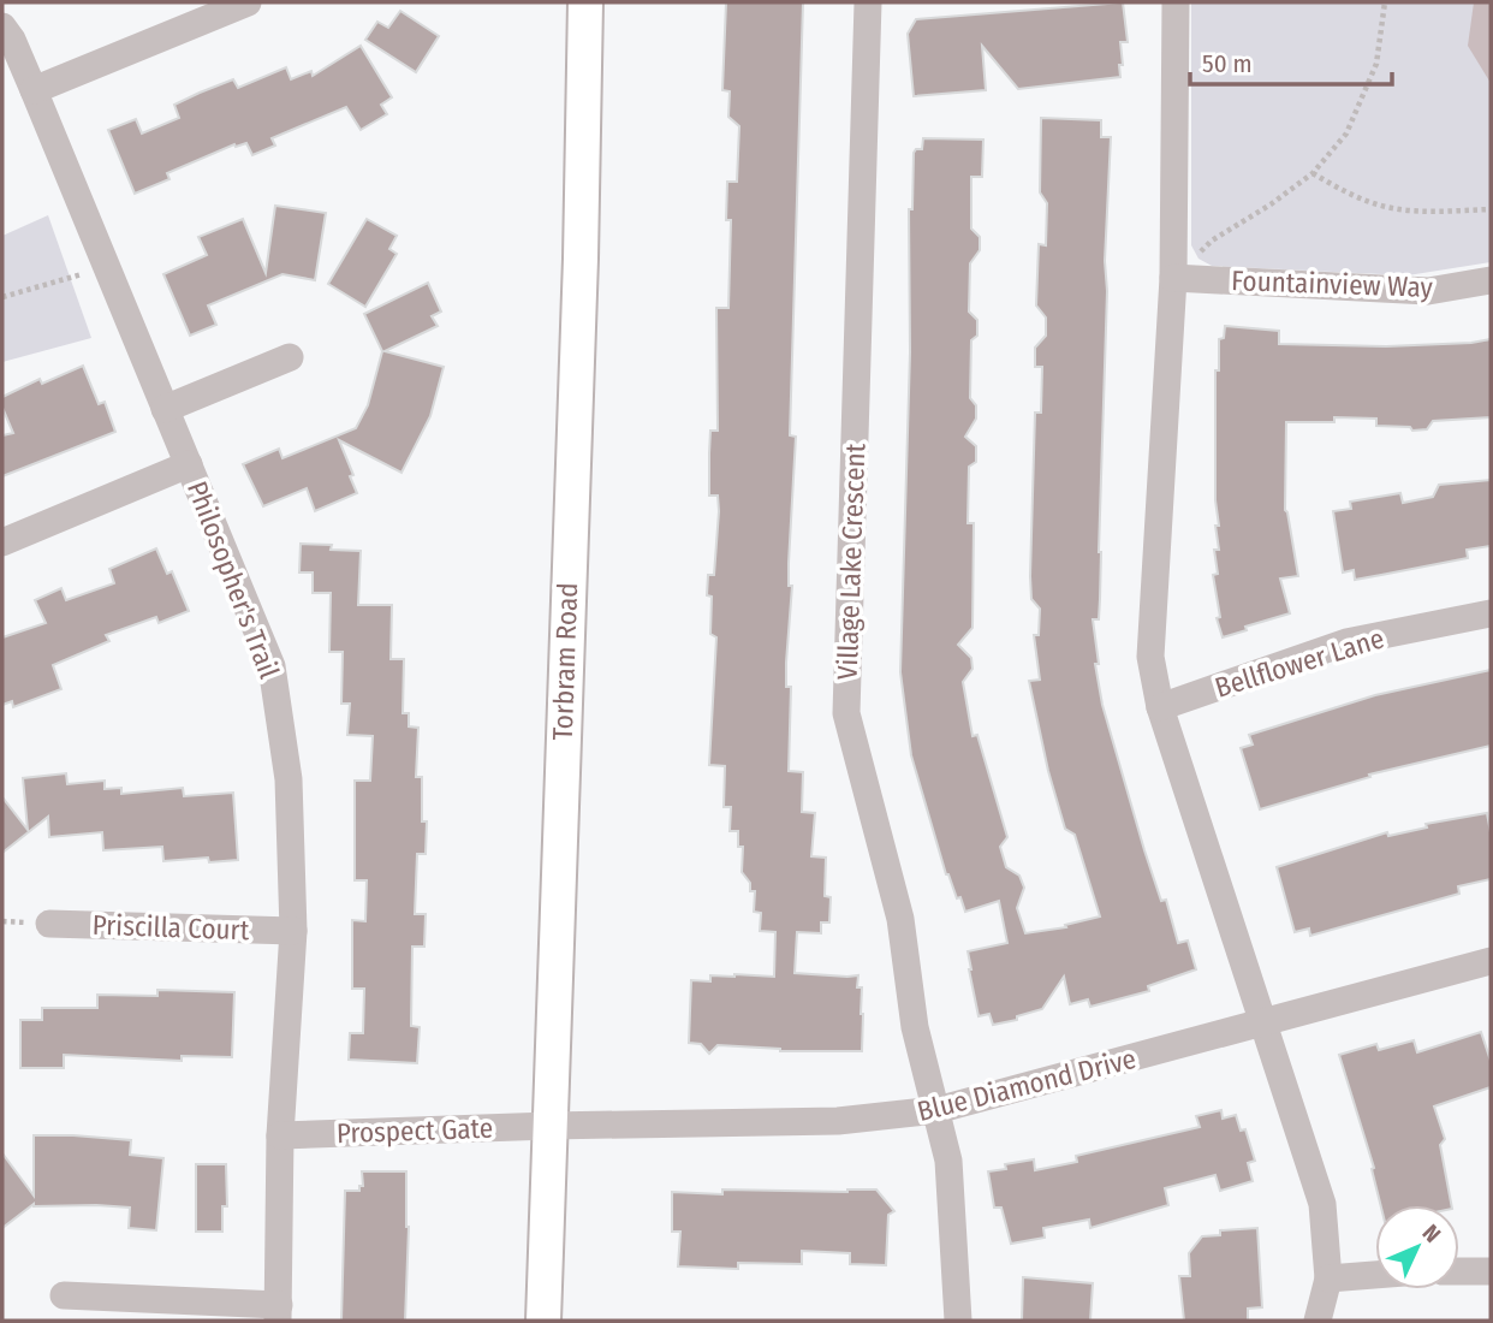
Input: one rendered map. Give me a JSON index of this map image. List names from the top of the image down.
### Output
{
  "streets": {
    "main road": ["Torbram Road"],
    "street": [
      "Fountainview Way",
      "Village Lake Crescent",
      "Philosopher's Trail",
      "Bellflower Lane",
      "Priscilla Court",
      "Blue Diamond Drive",
      "Prospect Gate"
    ]
  },
  "crossings": [
    ["Village Lake Crescent", "Blue Diamond Drive"],
    ["Philosopher's Trail", "Priscilla Court"],
    ["Philosopher's Trail", "Prospect Gate"],
    ["Torbram Road", "Blue Diamond Drive"],
    ["Torbram Road", "Prospect Gate"],
    ["Blue Diamond Drive", "Prospect Gate"]
  ],
  "scale_bar": "50 m",
  "north": "top right"
}
